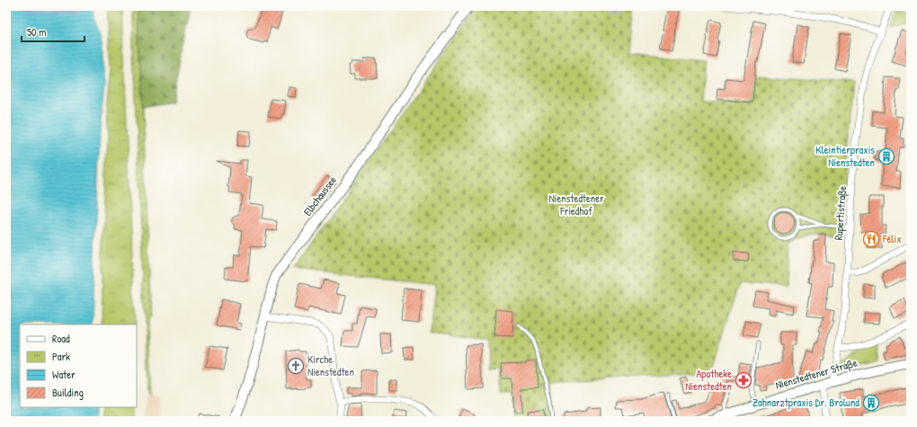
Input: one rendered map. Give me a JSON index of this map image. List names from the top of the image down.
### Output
{
  "streets": {
    "main road": ["Elbchaussee", "Nienstedtener Straße"],
    "street": ["Rupertistraße"]
  },
  "crossings": [
    ["Rupertistraße", "Nienstedtener Straße"]
  ],
  "parks": ["Nienstedtener Friedhof"],
  "places": {
    "building": ["Kleintierpraxis Nienstedten", "Zahnarztpraxis Dr. Brolund"],
    "restaurant": ["Félix"],
    "church": ["Kirche Nienstedten"],
    "pharmacy": ["Apotheke Nienstedten"]
  },
  "legend": [
    "Road",
    "Park",
    "Water",
    "Building"
  ],
  "scale_bar": "50 m"
}
